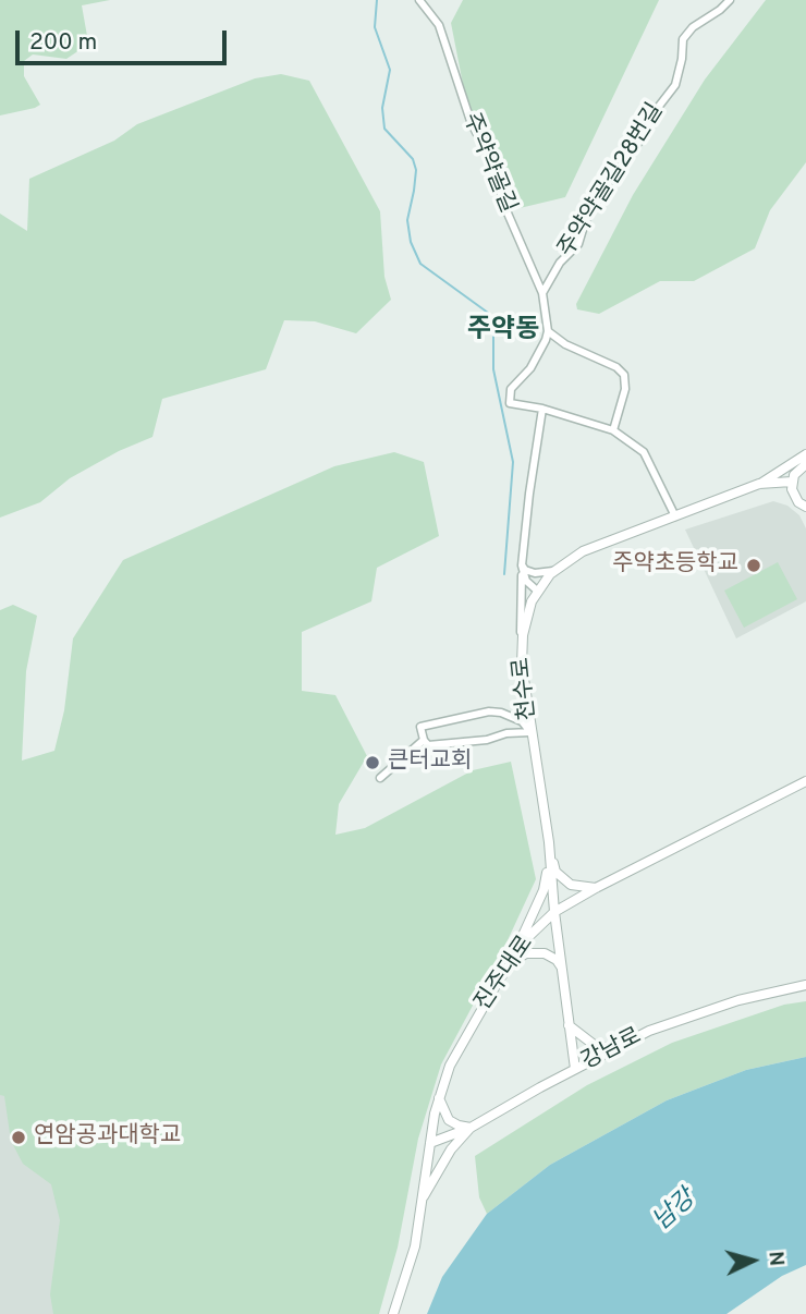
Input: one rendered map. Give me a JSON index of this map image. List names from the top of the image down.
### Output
{
  "streets": {
    "street": [
      "주약약골길",
      "주약약골길28번길",
      "천수로",
      "진주대로",
      "강남로"
    ]
  },
  "crossings": [
    ["주약약골길", "주약약골길28번길"],
    ["천수로", "진주대로"],
    ["천수로", "강남로"],
    ["진주대로", "강남로"]
  ],
  "districts": ["주약동"],
  "water": ["남강"],
  "places": ["주약초등학교", "큰터교회", "연암공과대학교"],
  "scale_bar": "200 m",
  "north": "right"
}
